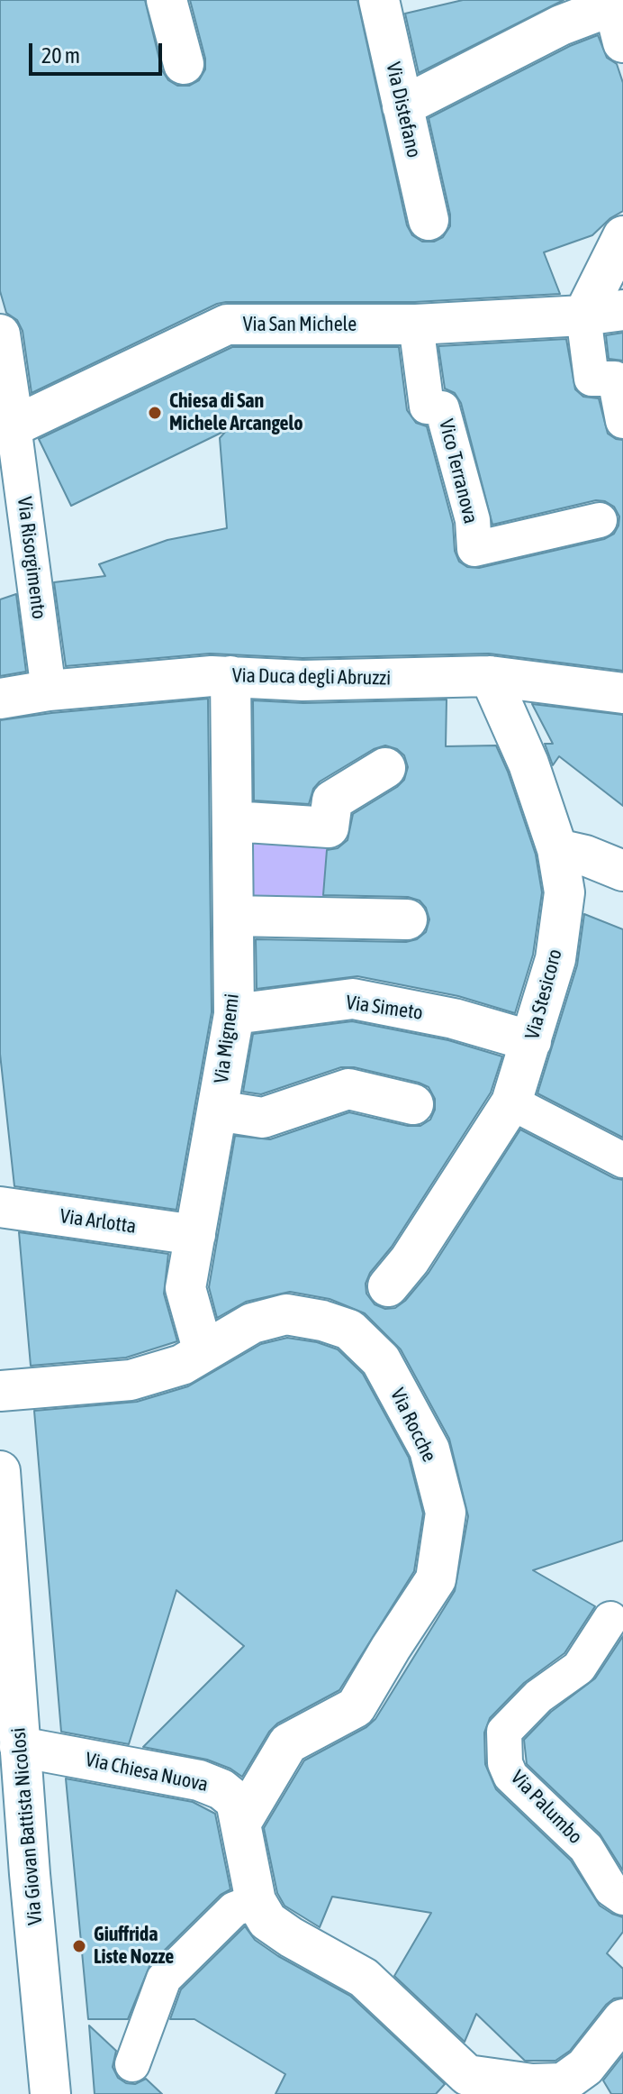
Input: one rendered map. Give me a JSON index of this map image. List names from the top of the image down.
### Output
{
  "streets": {
    "street": [
      "Via Distefano",
      "Via San Michele",
      "Vico Terranova",
      "Via Risorgimento",
      "Via Duca degli Abruzzi",
      "Via Stesicoro",
      "Via Simeto",
      "Via Mignemi",
      "Via Arlotta",
      "Via Rocche",
      "Via Chiesa Nuova",
      "Via Palumbo",
      "Via Giovan Battista Nicolosi"
    ]
  },
  "crossings": [
    ["Via San Michele", "Vico Terranova"],
    ["Via San Michele", "Via Risorgimento"],
    ["Via Risorgimento", "Via Duca degli Abruzzi"],
    ["Via Duca degli Abruzzi", "Via Stesicoro"],
    ["Via Duca degli Abruzzi", "Via Mignemi"],
    ["Via Stesicoro", "Via Simeto"],
    ["Via Simeto", "Via Mignemi"],
    ["Via Mignemi", "Via Arlotta"],
    ["Via Mignemi", "Via Rocche"],
    ["Via Rocche", "Via Chiesa Nuova"],
    ["Via Chiesa Nuova", "Via Giovan Battista Nicolosi"]
  ],
  "places": ["Chiesa di San Michele Arcangelo", "Giuffrida Liste Nozze"],
  "scale_bar": "20 m"
}
